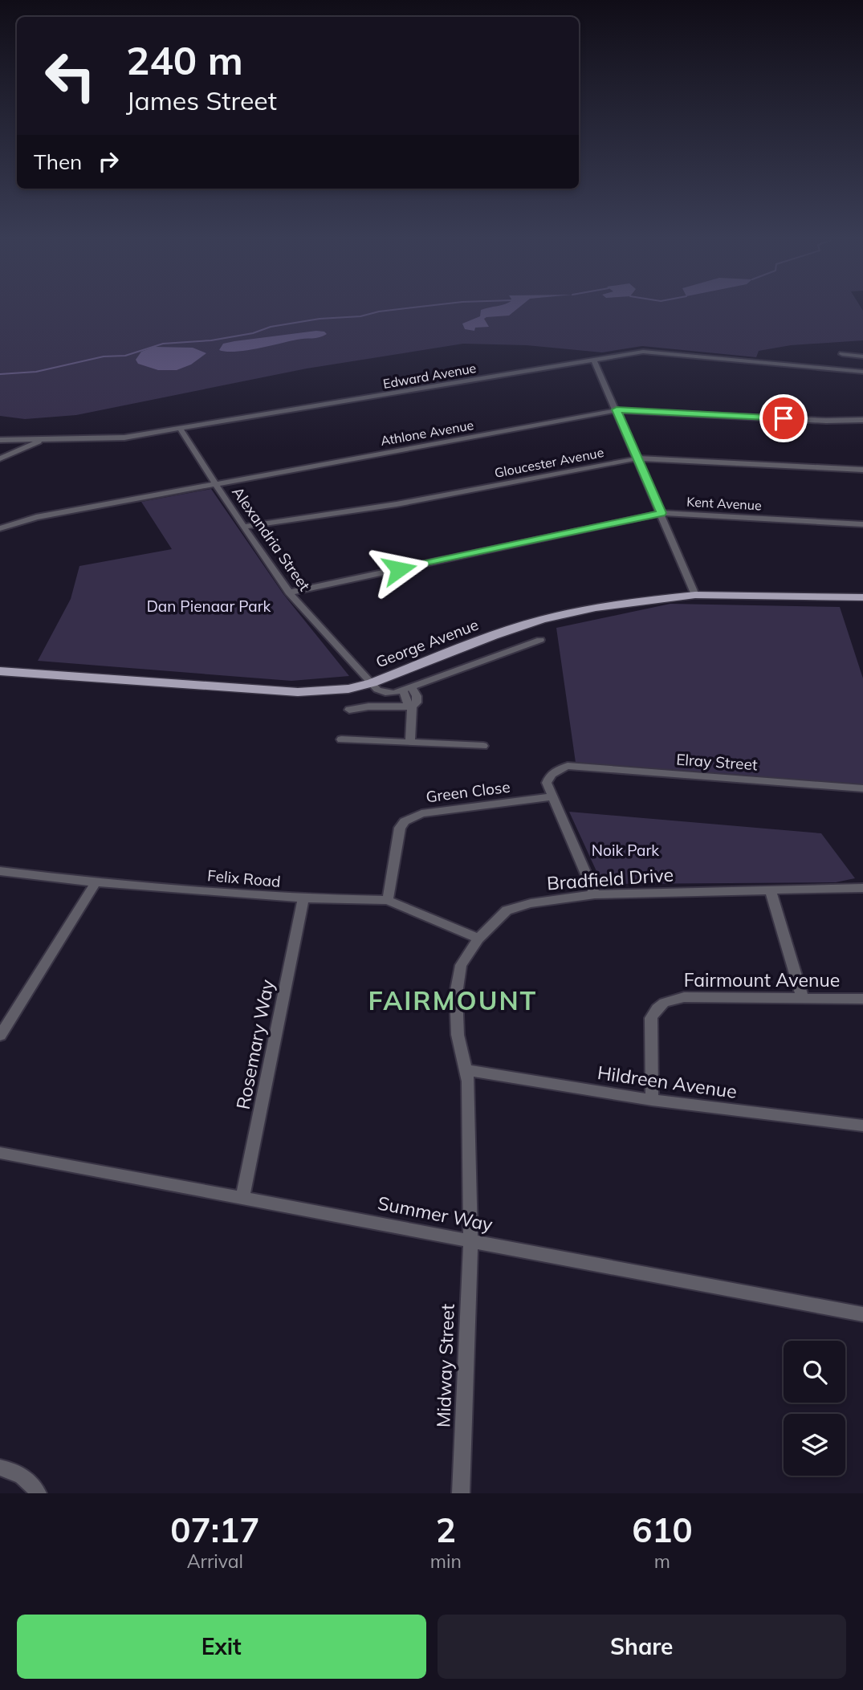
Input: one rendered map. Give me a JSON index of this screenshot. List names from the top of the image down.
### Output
{
  "streets": {
    "main road": ["George Avenue"],
    "street": [
      "Edward Avenue",
      "Athlone Avenue",
      "Gloucester Avenue",
      "Kent Avenue",
      "Alexandria Street",
      "Elray Street",
      "Green Close",
      "Felix Road",
      "Bradfield Drive",
      "Fairmount Avenue",
      "Rosemary Way",
      "Hildreen Avenue",
      "Summer Way",
      "Midway Street"
    ]
  },
  "crossings": [
    ["Edward Avenue", "Alexandria Street"],
    ["Athlone Avenue", "Alexandria Street"],
    ["Gloucester Avenue", "Alexandria Street"],
    ["Kent Avenue", "Alexandria Street"],
    ["Alexandria Street", "George Avenue"],
    ["Elray Street", "Green Close"],
    ["Green Close", "Felix Road"],
    ["Felix Road", "Bradfield Drive"],
    ["Felix Road", "Rosemary Way"],
    ["Bradfield Drive", "Hildreen Avenue"],
    ["Bradfield Drive", "Summer Way"],
    ["Bradfield Drive", "Midway Street"],
    ["Fairmount Avenue", "Hildreen Avenue"],
    ["Rosemary Way", "Summer Way"],
    ["Summer Way", "Midway Street"]
  ],
  "districts": ["FAIRMOUNT"],
  "parks": ["Dan Pienaar Park", "Noik Park"],
  "page": {
    "turn": ["240 m", "James Street"],
    "then": "Then",
    "eta": [
      "07:17",
      "Arrival",
      "2",
      "min",
      "610",
      "m"
    ],
    "buttons": ["Exit", "Share"]
  }
}
